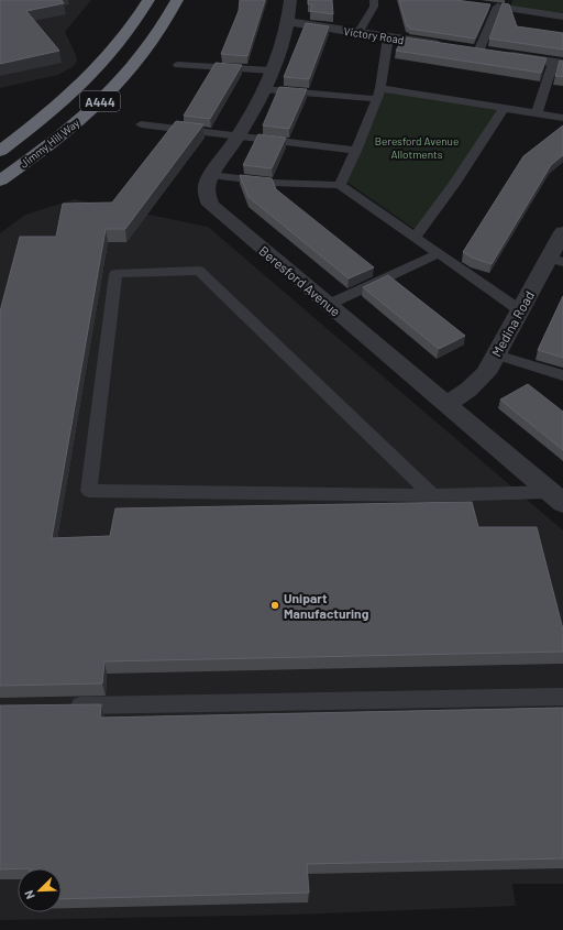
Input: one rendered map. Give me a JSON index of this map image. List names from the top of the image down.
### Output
{
  "streets": {
    "highway": ["A444", "Jimmy Hill Way"],
    "street": ["Victory Road", "Beresford Avenue", "Medina Road"]
  },
  "crossings": [
    ["Victory Road", "Beresford Avenue"],
    ["Beresford Avenue", "Medina Road"]
  ],
  "parks": ["Beresford Avenue Allotments"],
  "places": ["Unipart Manufacturing"],
  "north": "bottom left"
}
